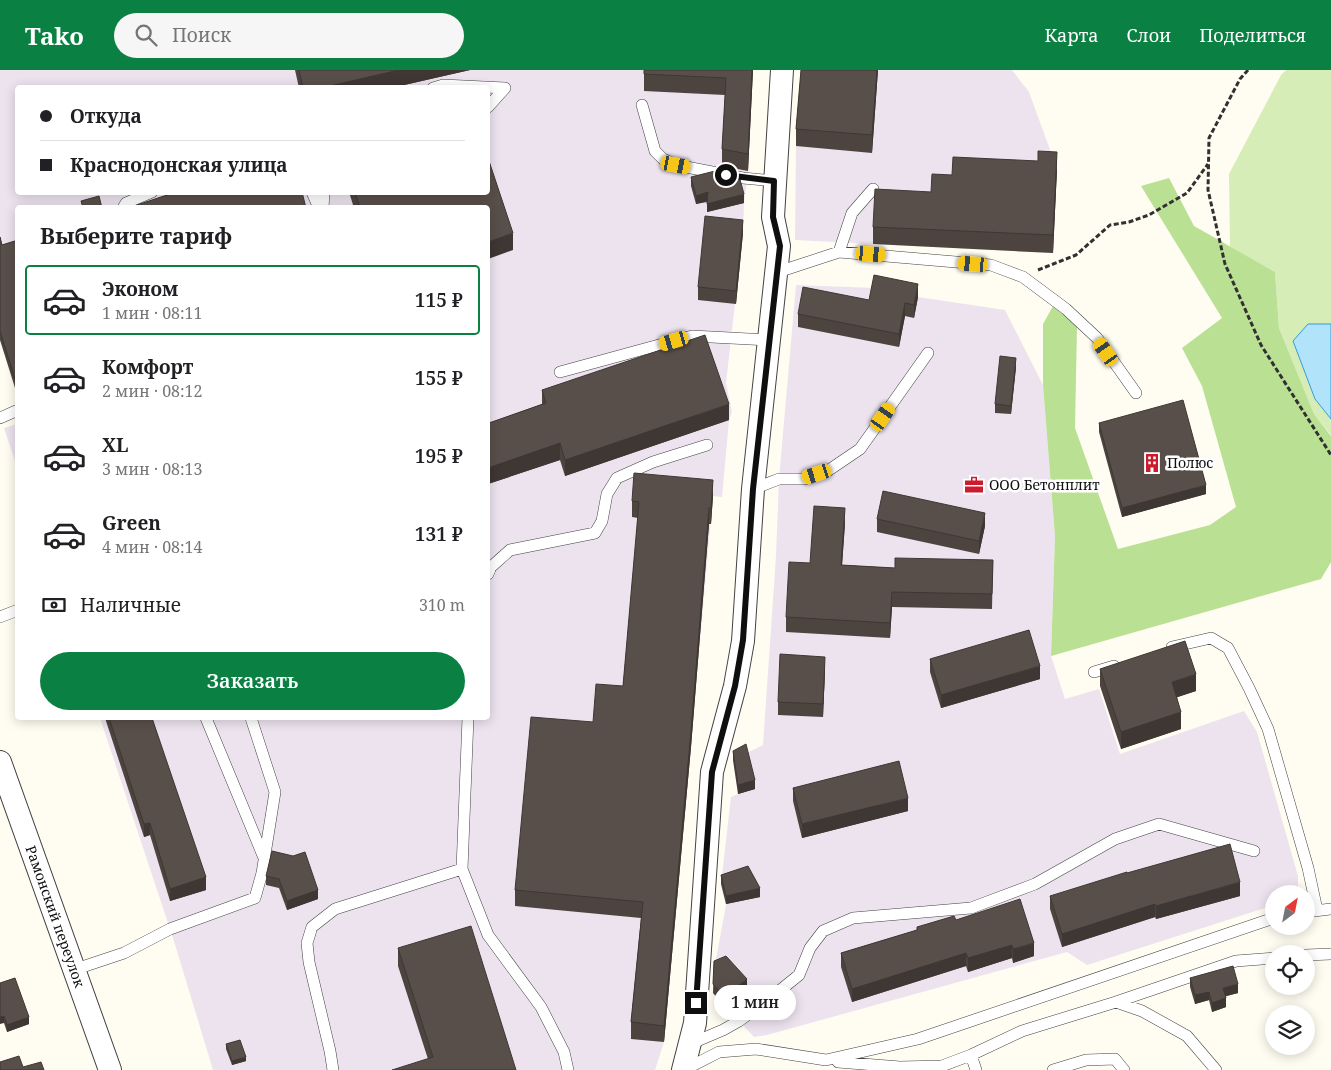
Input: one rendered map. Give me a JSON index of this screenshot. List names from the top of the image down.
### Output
{
  "streets": {
    "street": ["Рамонский переулок"]
  },
  "places": {
    "building": ["Полюс"],
    "office": ["ООО Бетонплит"]
  },
  "north": "top right",
  "page": {
    "header": "Tako",
    "search": "Поиск",
    "nav": ["Карта", "Слои", "Поделиться"],
    "banner": ["Откуда", "Краснодонская улица"],
    "heading": "Выберите тариф",
    "list": [
      {
        "name": "Эконом",
        "note": "1 мин · 08:11",
        "value": "115 ₽"
      },
      {
        "name": "Комфорт",
        "note": "2 мин · 08:12",
        "value": "155 ₽"
      },
      {
        "name": "XL",
        "note": "3 мин · 08:13",
        "value": "195 ₽"
      },
      {
        "name": "Green",
        "note": "4 мин · 08:14",
        "value": "131 ₽"
      }
    ],
    "pay": ["Наличные", "310 m"],
    "buttons": "Заказать",
    "bubble": "1 мин"
  }
}
